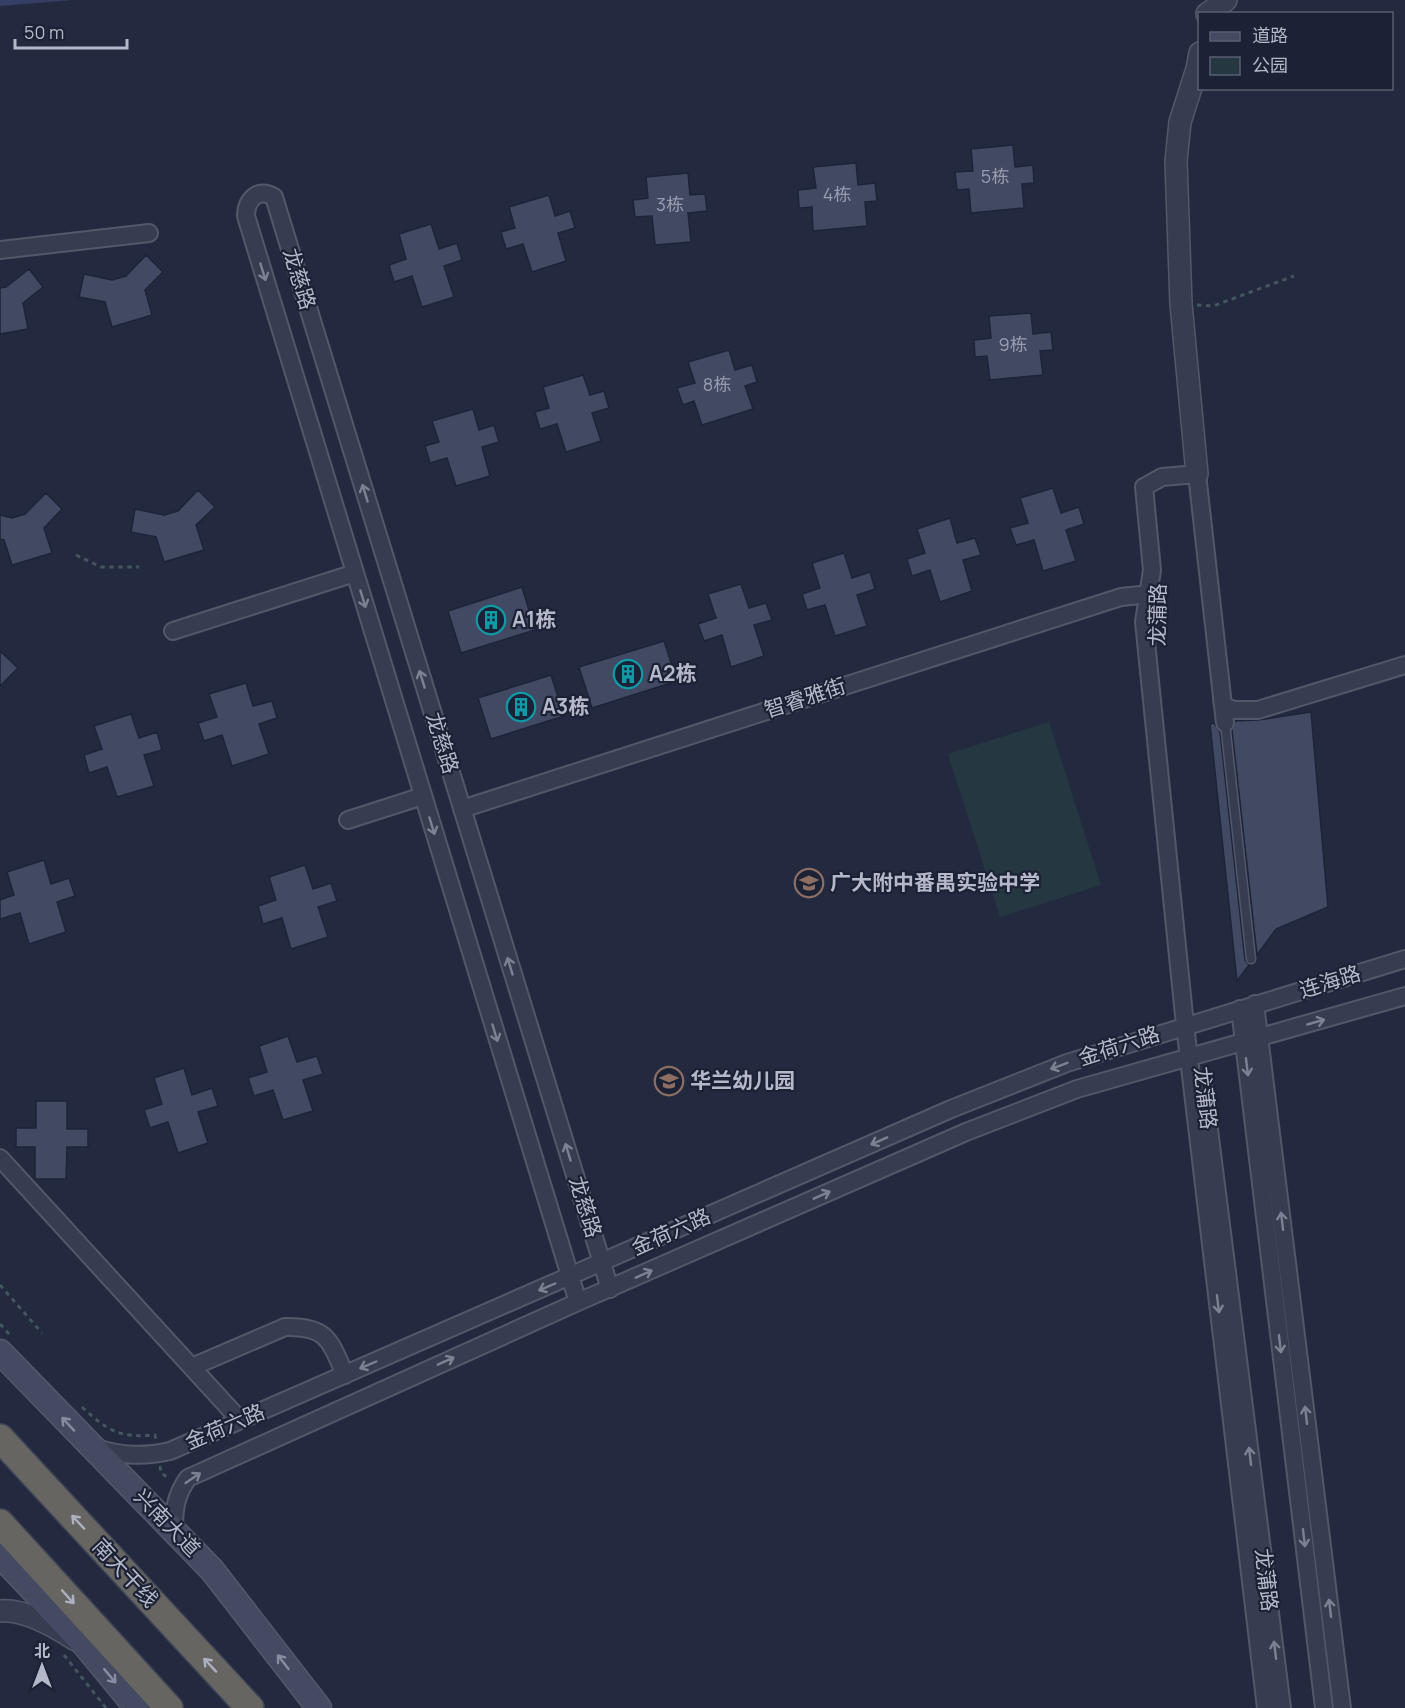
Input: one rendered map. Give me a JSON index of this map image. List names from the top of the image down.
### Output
{
  "streets": {
    "highway": ["南大干线"],
    "main road": ["兴南大道"],
    "street": [
      "龙慈路",
      "龙蒲路",
      "智睿雅街",
      "连海路",
      "金荷六路"
    ]
  },
  "crossings": [
    ["龙慈路", "智睿雅街"],
    ["龙慈路", "金荷六路"],
    ["龙蒲路", "智睿雅街"],
    ["龙蒲路", "连海路"],
    ["龙蒲路", "金荷六路"],
    ["连海路", "金荷六路"],
    ["金荷六路", "兴南大道"]
  ],
  "one_way": ["兴南大道"],
  "places": {
    "building": ["A1栋", "A2栋", "A3栋"],
    "school or university": ["广大附中番禺实验中学", "华兰幼儿园"]
  },
  "house_numbers": [
    "5栋",
    "4栋",
    "3栋",
    "9栋",
    "8栋"
  ],
  "legend": ["道路", "公园"],
  "scale_bar": "50 m",
  "north": "top"
}
